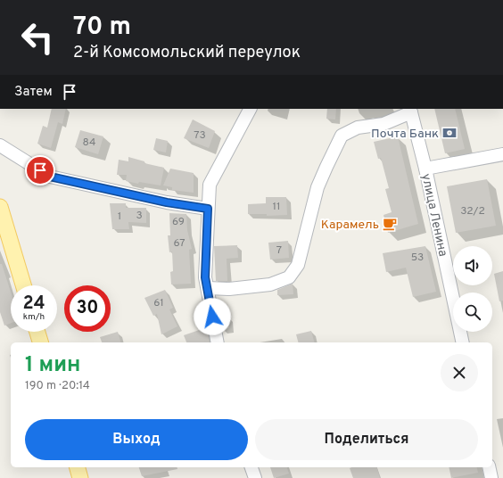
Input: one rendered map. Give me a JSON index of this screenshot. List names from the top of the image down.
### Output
{
  "streets": {
    "street": ["улица Ленина"]
  },
  "places": {
    "bank": ["Почта Банк"],
    "cafe": ["Карамель"]
  },
  "house_numbers": [
    "73",
    "84",
    "11",
    "32/2",
    "3",
    "1",
    "69",
    "67",
    "7",
    "53",
    "61"
  ],
  "page": {
    "turn": ["70 m", "2-й Комсомольский переулок"],
    "then": "Затем",
    "speed": "24 km/h",
    "limit": "30",
    "heading": ["1 мин", "190 m · 20:14"],
    "buttons": ["Выход", "Поделиться"]
  }
}
